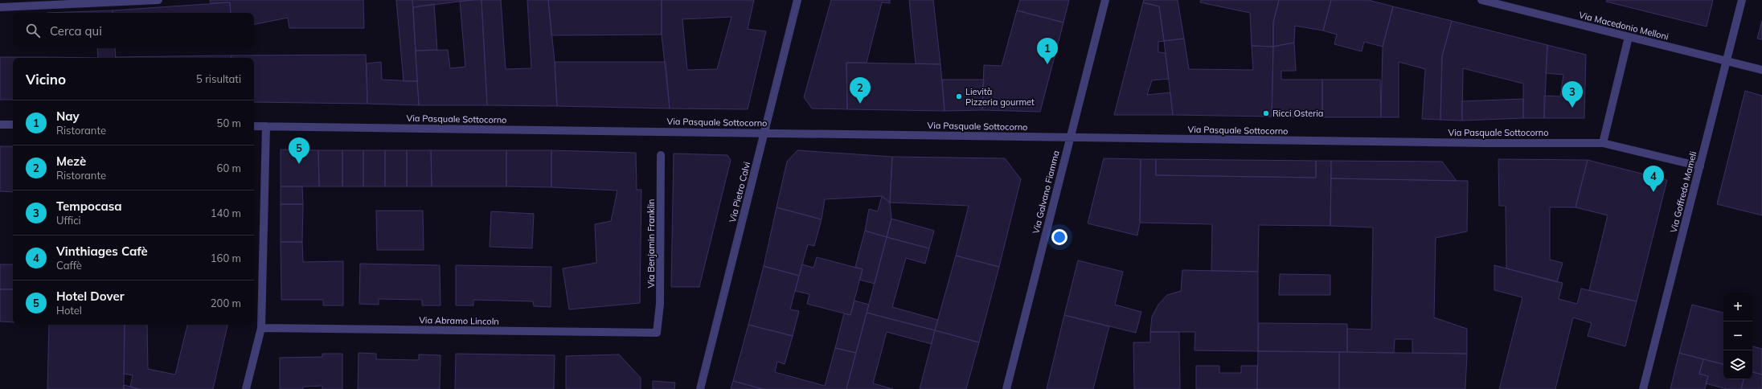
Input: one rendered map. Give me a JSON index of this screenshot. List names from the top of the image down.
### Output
{
  "streets": {
    "street": [
      "Via Macedonio Melloni",
      "Via Pasquale Sottocorno",
      "Via Pietro Calvi",
      "Via Galvano Fiamma",
      "Via Goffredo Mameli",
      "Via Benjamin Franklin",
      "Via Abramo Lincoln"
    ]
  },
  "crossings": [
    ["Via Macedonio Melloni", "Via Goffredo Mameli"],
    ["Via Pasquale Sottocorno", "Via Pietro Calvi"],
    ["Via Pasquale Sottocorno", "Via Galvano Fiamma"],
    ["Via Pasquale Sottocorno", "Via Goffredo Mameli"],
    ["Via Benjamin Franklin", "Via Abramo Lincoln"]
  ],
  "places": ["Lievità Pizzeria gourmet", "Ricci Osteria"],
  "page": {
    "search": "Cerca qui",
    "pins": [
      "1",
      "2",
      "3",
      "5",
      "4"
    ],
    "heading": ["Vicino", "5 risultati"],
    "list": [
      {
        "mark": "1",
        "name": "Nay",
        "note": "Ristorante",
        "value": "50 m"
      },
      {
        "mark": "2",
        "name": "Mezè",
        "note": "Ristorante",
        "value": "60 m"
      },
      {
        "mark": "3",
        "name": "Tempocasa",
        "note": "Uffici",
        "value": "140 m"
      },
      {
        "mark": "4",
        "name": "Vinthiages Cafè",
        "note": "Caffè",
        "value": "160 m"
      },
      {
        "mark": "5",
        "name": "Hotel Dover",
        "note": "Hotel",
        "value": "200 m"
      }
    ],
    "map_buttons": ["+", "−"]
  }
}
